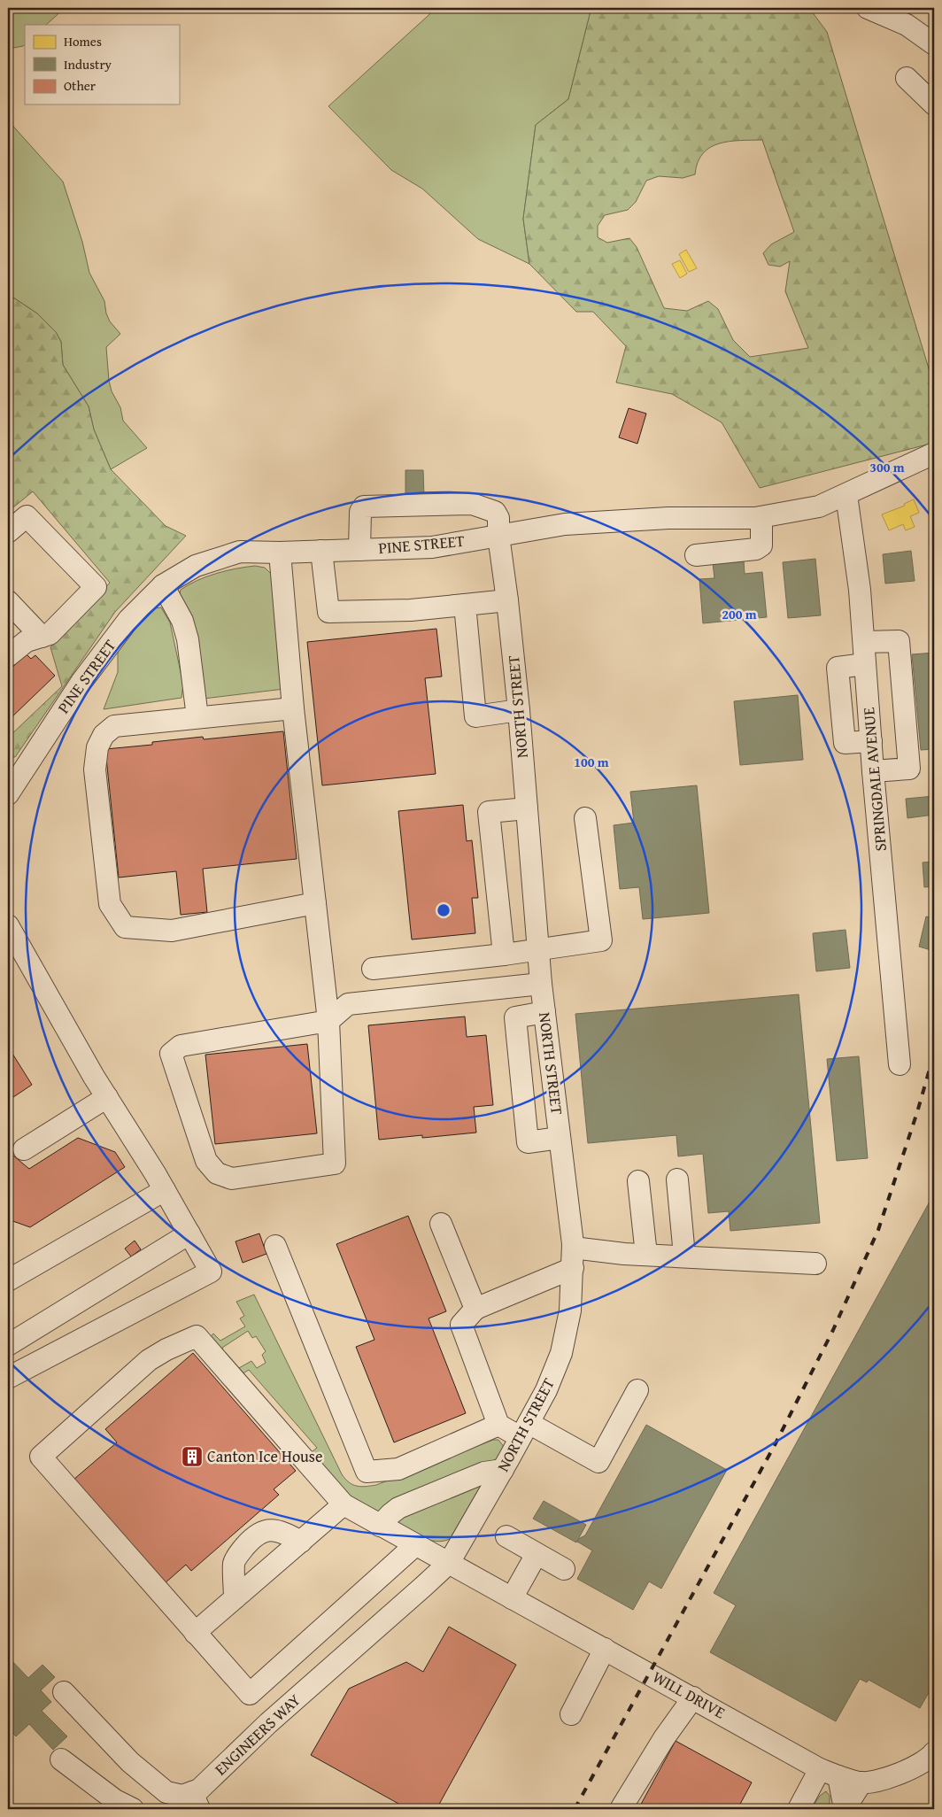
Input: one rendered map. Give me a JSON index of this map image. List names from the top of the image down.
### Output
{
  "streets": {
    "street": [
      "PINE STREET",
      "NORTH STREET",
      "SPRINGDALE AVENUE",
      "WILL DRIVE",
      "ENGINEERS WAY"
    ]
  },
  "crossings": [
    ["PINE STREET", "NORTH STREET"],
    ["PINE STREET", "SPRINGDALE AVENUE"],
    ["NORTH STREET", "WILL DRIVE"],
    ["NORTH STREET", "ENGINEERS WAY"],
    ["WILL DRIVE", "ENGINEERS WAY"]
  ],
  "places": {
    "building": ["Canton Ice House"]
  },
  "legend": ["Homes", "Industry", "Other"],
  "rings": ["300 m", "200 m", "100 m"]
}
